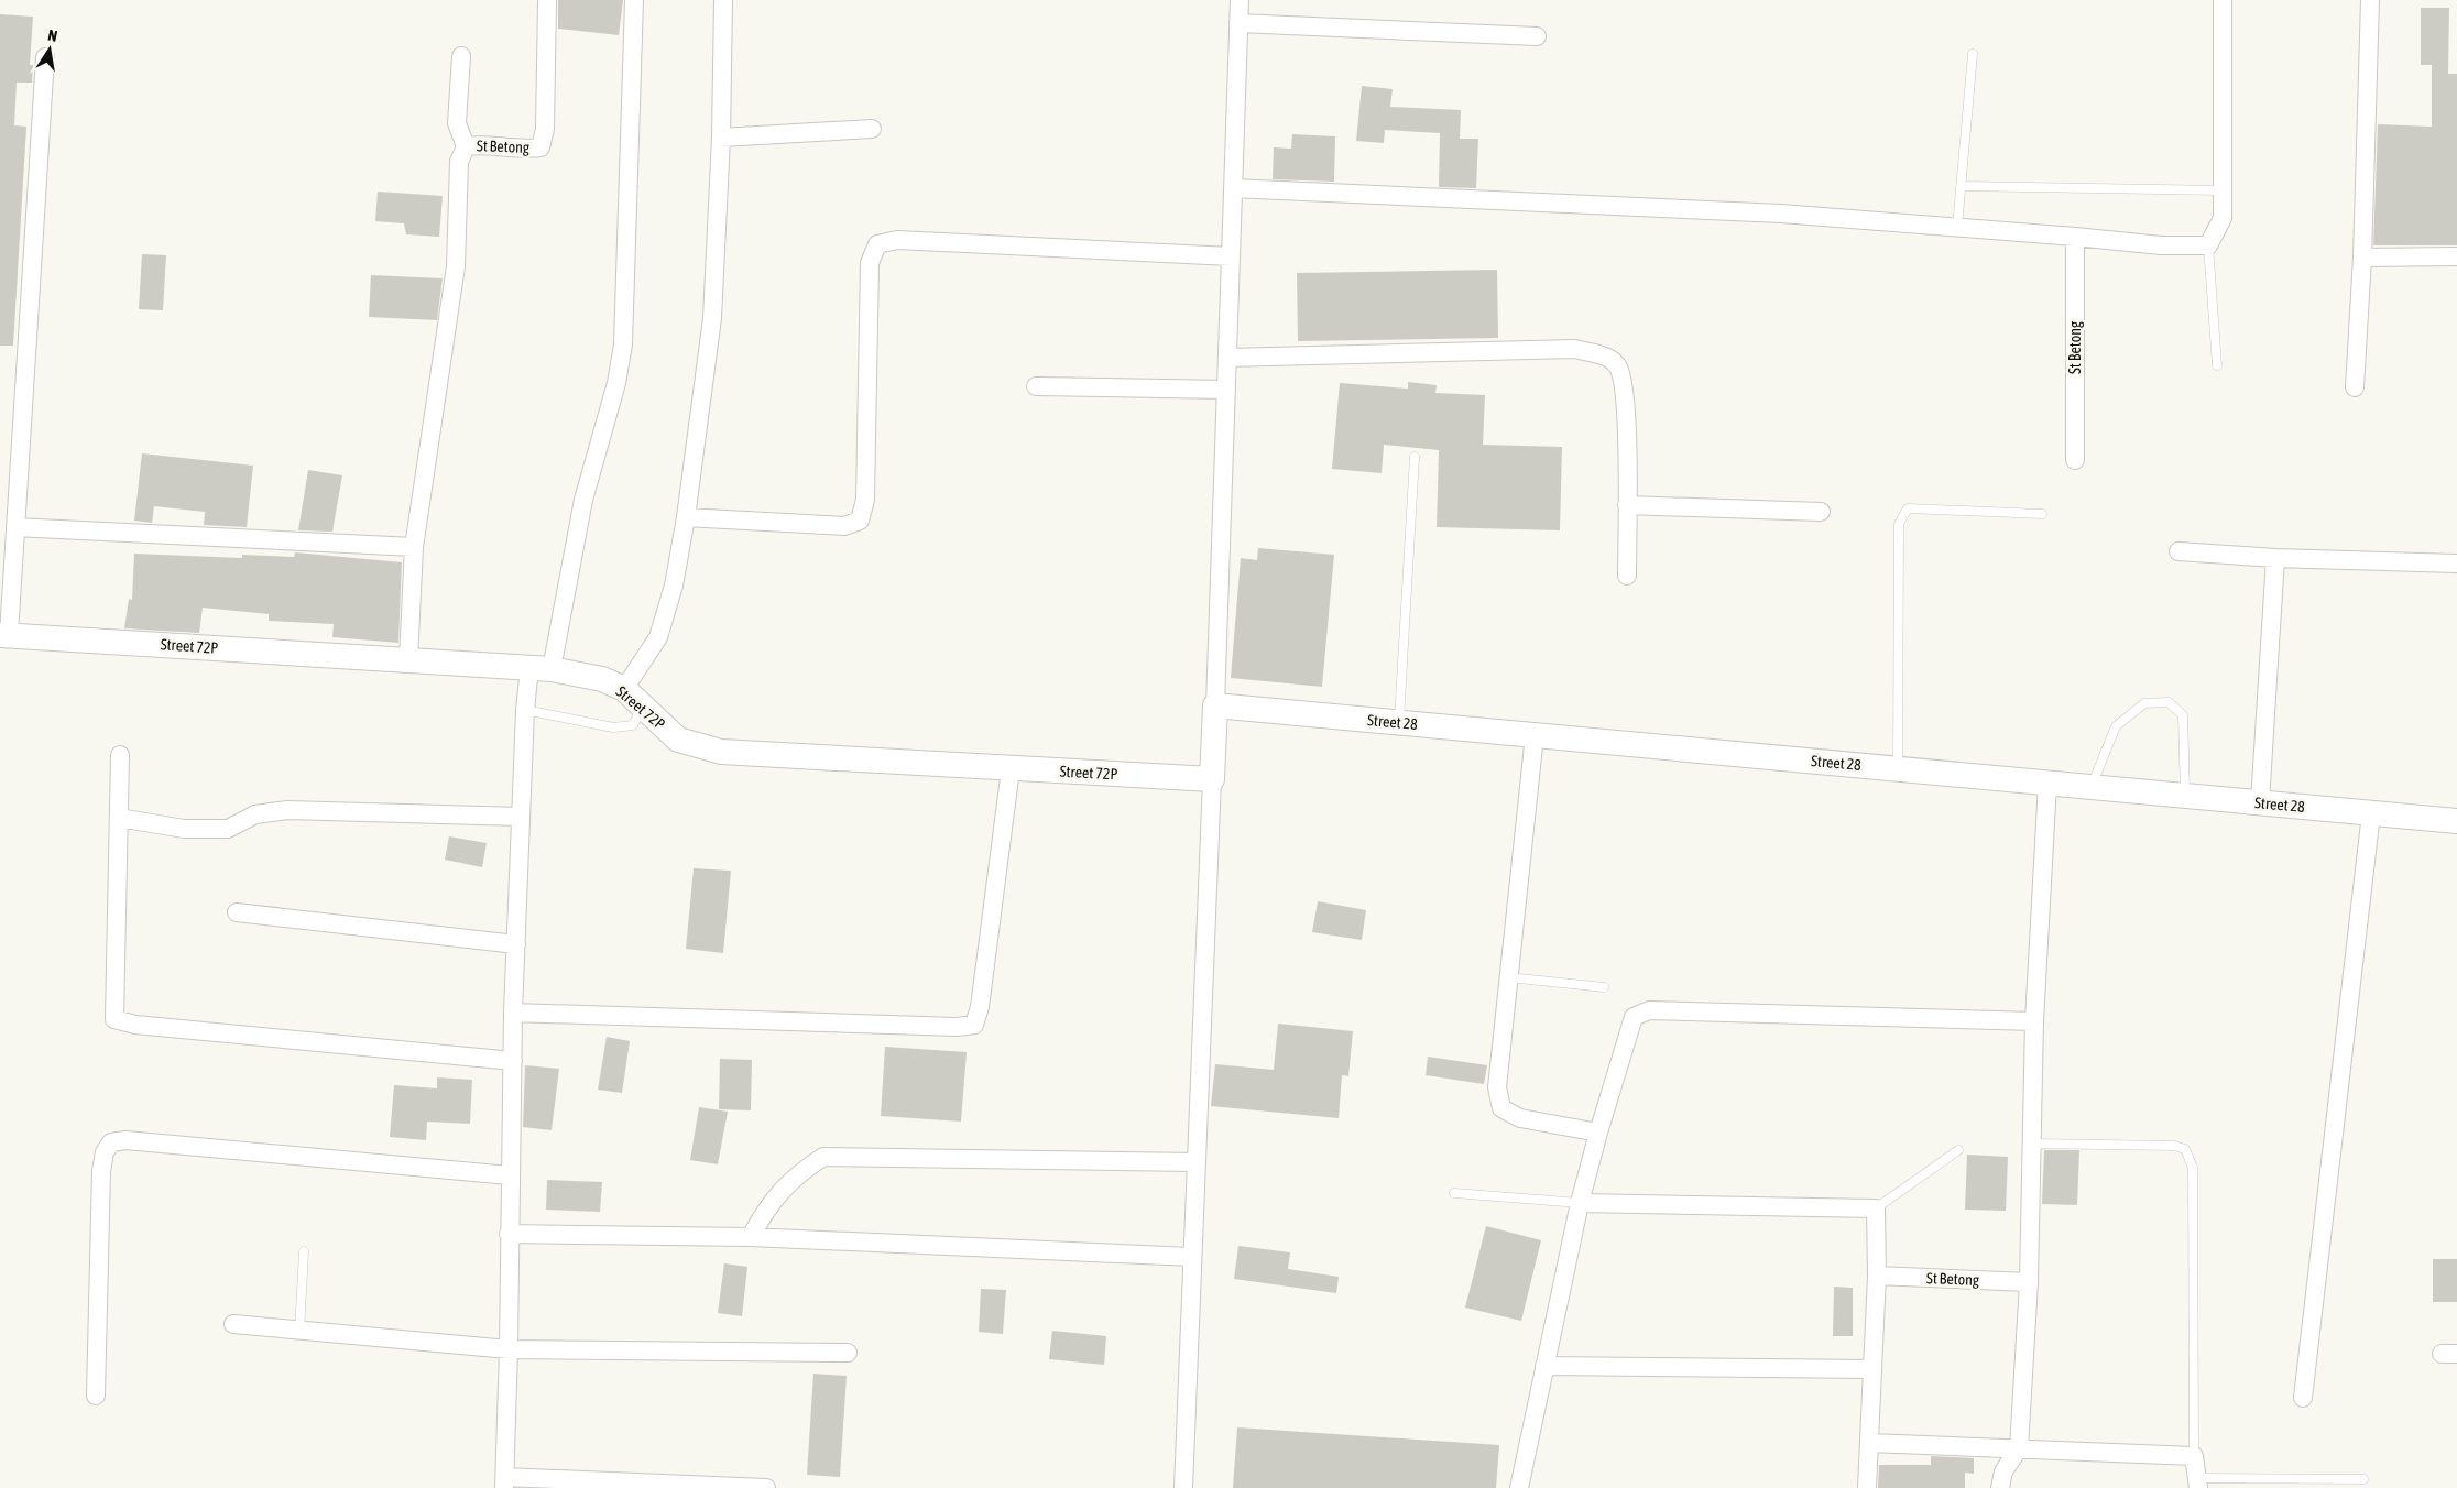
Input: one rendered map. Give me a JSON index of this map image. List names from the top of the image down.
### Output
{
  "streets": {
    "street": ["St Betong", "Street 72P", "Street 28"]
  },
  "north": "top"
}
